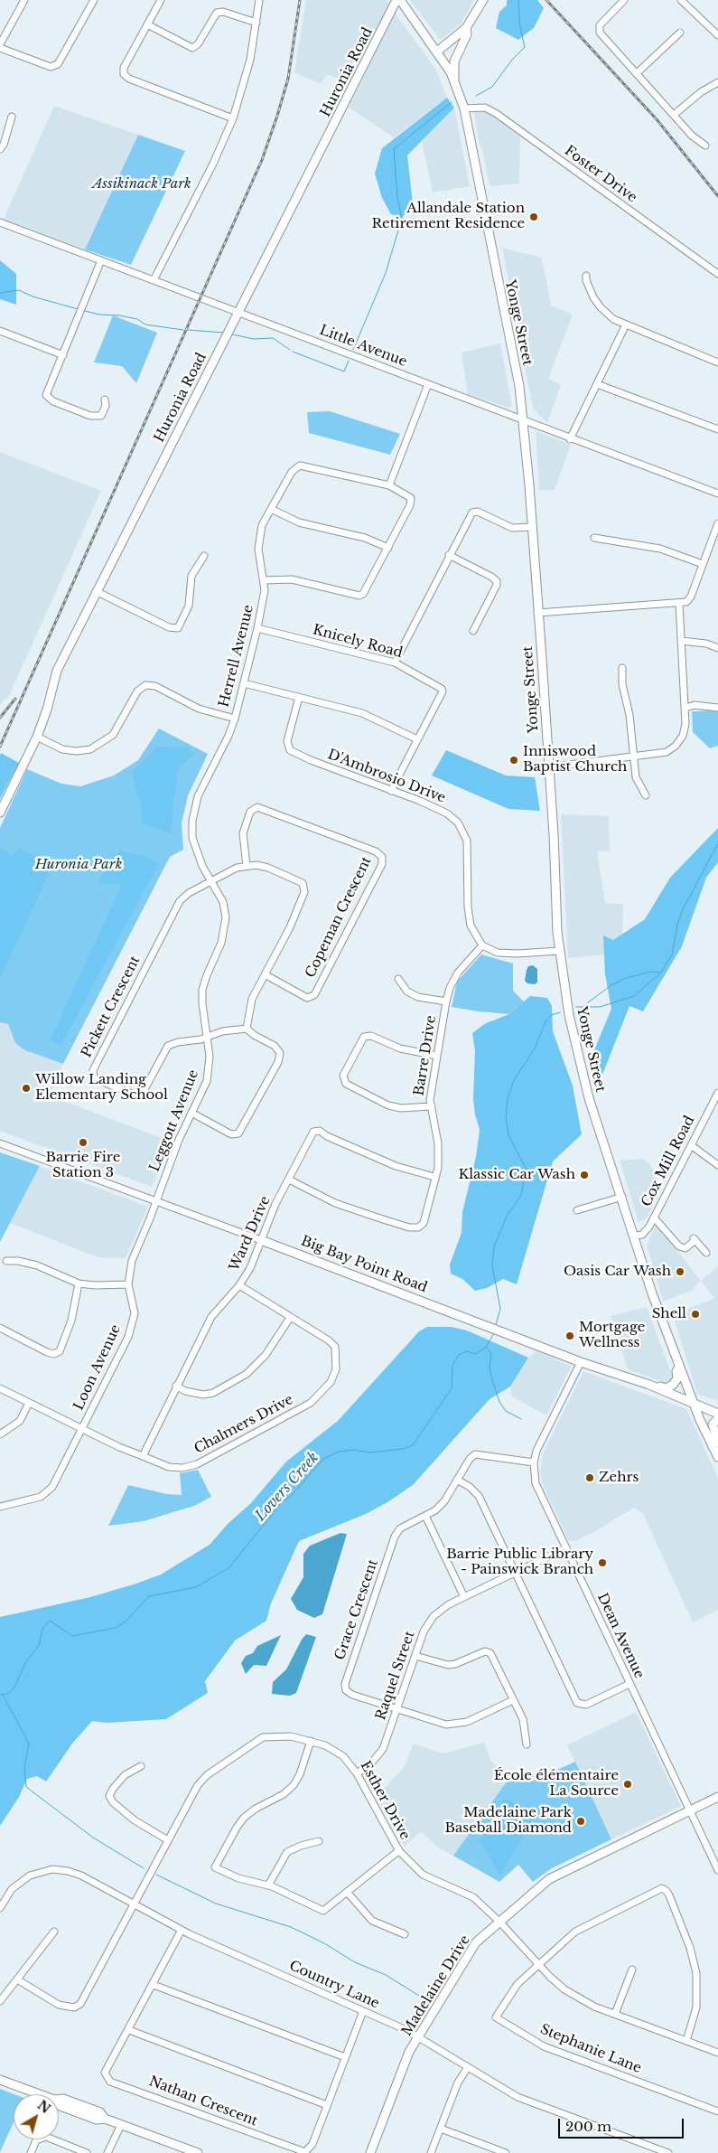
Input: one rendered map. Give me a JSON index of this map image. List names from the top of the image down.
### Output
{
  "streets": {
    "main road": [
      "Huronia Road",
      "Yonge Street",
      "Big Bay Point Road",
      "Madelaine Drive"
    ],
    "street": [
      "Foster Drive",
      "Little Avenue",
      "Knicely Road",
      "Herrell Avenue",
      "D'Ambrosio Drive",
      "Copeman Crescent",
      "Pickett Crescent",
      "Barre Drive",
      "Leggott Avenue",
      "Cox Mill Road",
      "Ward Drive",
      "Loon Avenue",
      "Chalmers Drive",
      "Grace Crescent",
      "Dean Avenue",
      "Raquel Street",
      "Esther Drive",
      "Country Lane",
      "Stephanie Lane",
      "Nathan Crescent"
    ]
  },
  "crossings": [
    ["Huronia Road", "Yonge Street"],
    ["Huronia Road", "Little Avenue"],
    ["Huronia Road", "Herrell Avenue"],
    ["Foster Drive", "Yonge Street"],
    ["Yonge Street", "Little Avenue"],
    ["Yonge Street", "Cox Mill Road"],
    ["Yonge Street", "Big Bay Point Road"],
    ["Knicely Road", "Herrell Avenue"],
    ["Knicely Road", "D'Ambrosio Drive"],
    ["Herrell Avenue", "Leggott Avenue"],
    ["D'Ambrosio Drive", "Barre Drive"],
    ["Pickett Crescent", "Leggott Avenue"],
    ["Barre Drive", "Ward Drive"],
    ["Leggott Avenue", "Big Bay Point Road"],
    ["Leggott Avenue", "Loon Avenue"],
    ["Ward Drive", "Big Bay Point Road"],
    ["Ward Drive", "Chalmers Drive"],
    ["Big Bay Point Road", "Loon Avenue"],
    ["Big Bay Point Road", "Dean Avenue"],
    ["Loon Avenue", "Chalmers Drive"],
    ["Grace Crescent", "Dean Avenue"],
    ["Grace Crescent", "Raquel Street"],
    ["Dean Avenue", "Raquel Street"],
    ["Dean Avenue", "Madelaine Drive"],
    ["Raquel Street", "Esther Drive"],
    ["Esther Drive", "Country Lane"],
    ["Esther Drive", "Madelaine Drive"],
    ["Esther Drive", "Stephanie Lane"],
    ["Country Lane", "Madelaine Drive"],
    ["Country Lane", "Nathan Crescent"]
  ],
  "water": ["Lovers Creek"],
  "parks": ["Assikinack Park", "Huronia Park"],
  "places": [
    "Allandale Station Retirement Residence",
    "Inniswood Baptist Church",
    "Willow Landing Elementary School",
    "Barrie Fire Station 3",
    "Klassic Car Wash",
    "Oasis Car Wash",
    "Shell",
    "Mortgage Wellness",
    "Zehrs",
    "Barrie Public Library - Painswick Branch",
    "École élémentaire La Source",
    "Madelaine Park Baseball Diamond"
  ],
  "scale_bar": "200 m",
  "north": "top right"
}
